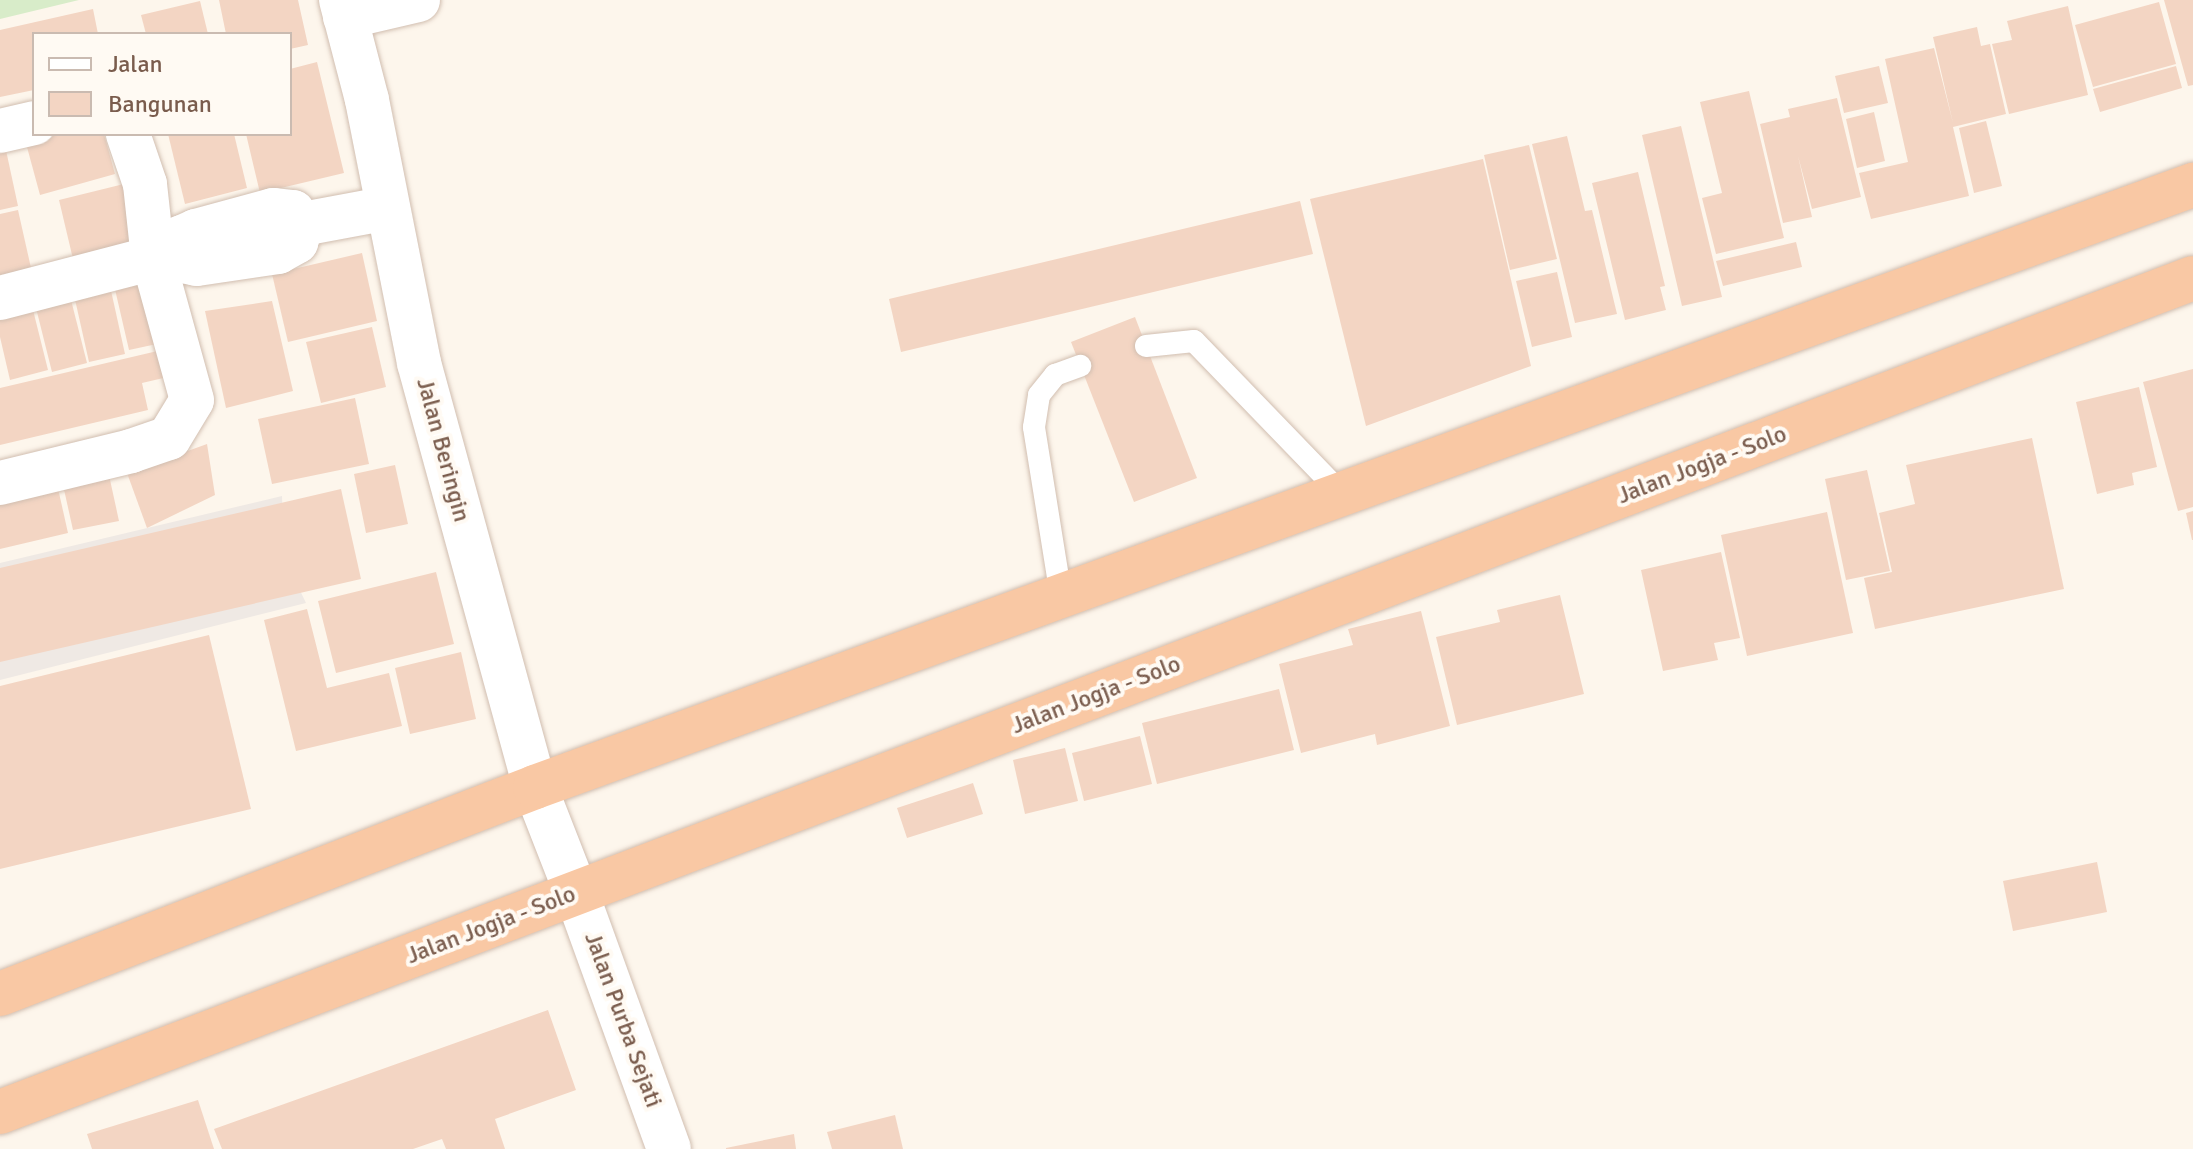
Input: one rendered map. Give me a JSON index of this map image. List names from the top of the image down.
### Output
{
  "streets": {
    "highway": ["Jalan Jogja - Solo"],
    "street": ["Jalan Beringin", "Jalan Purba Sejati"]
  },
  "crossings": [
    ["Jalan Beringin", "Jalan Jogja - Solo"],
    ["Jalan Beringin", "Jalan Purba Sejati"],
    ["Jalan Jogja - Solo", "Jalan Purba Sejati"]
  ],
  "legend": ["Jalan", "Bangunan"]
}
